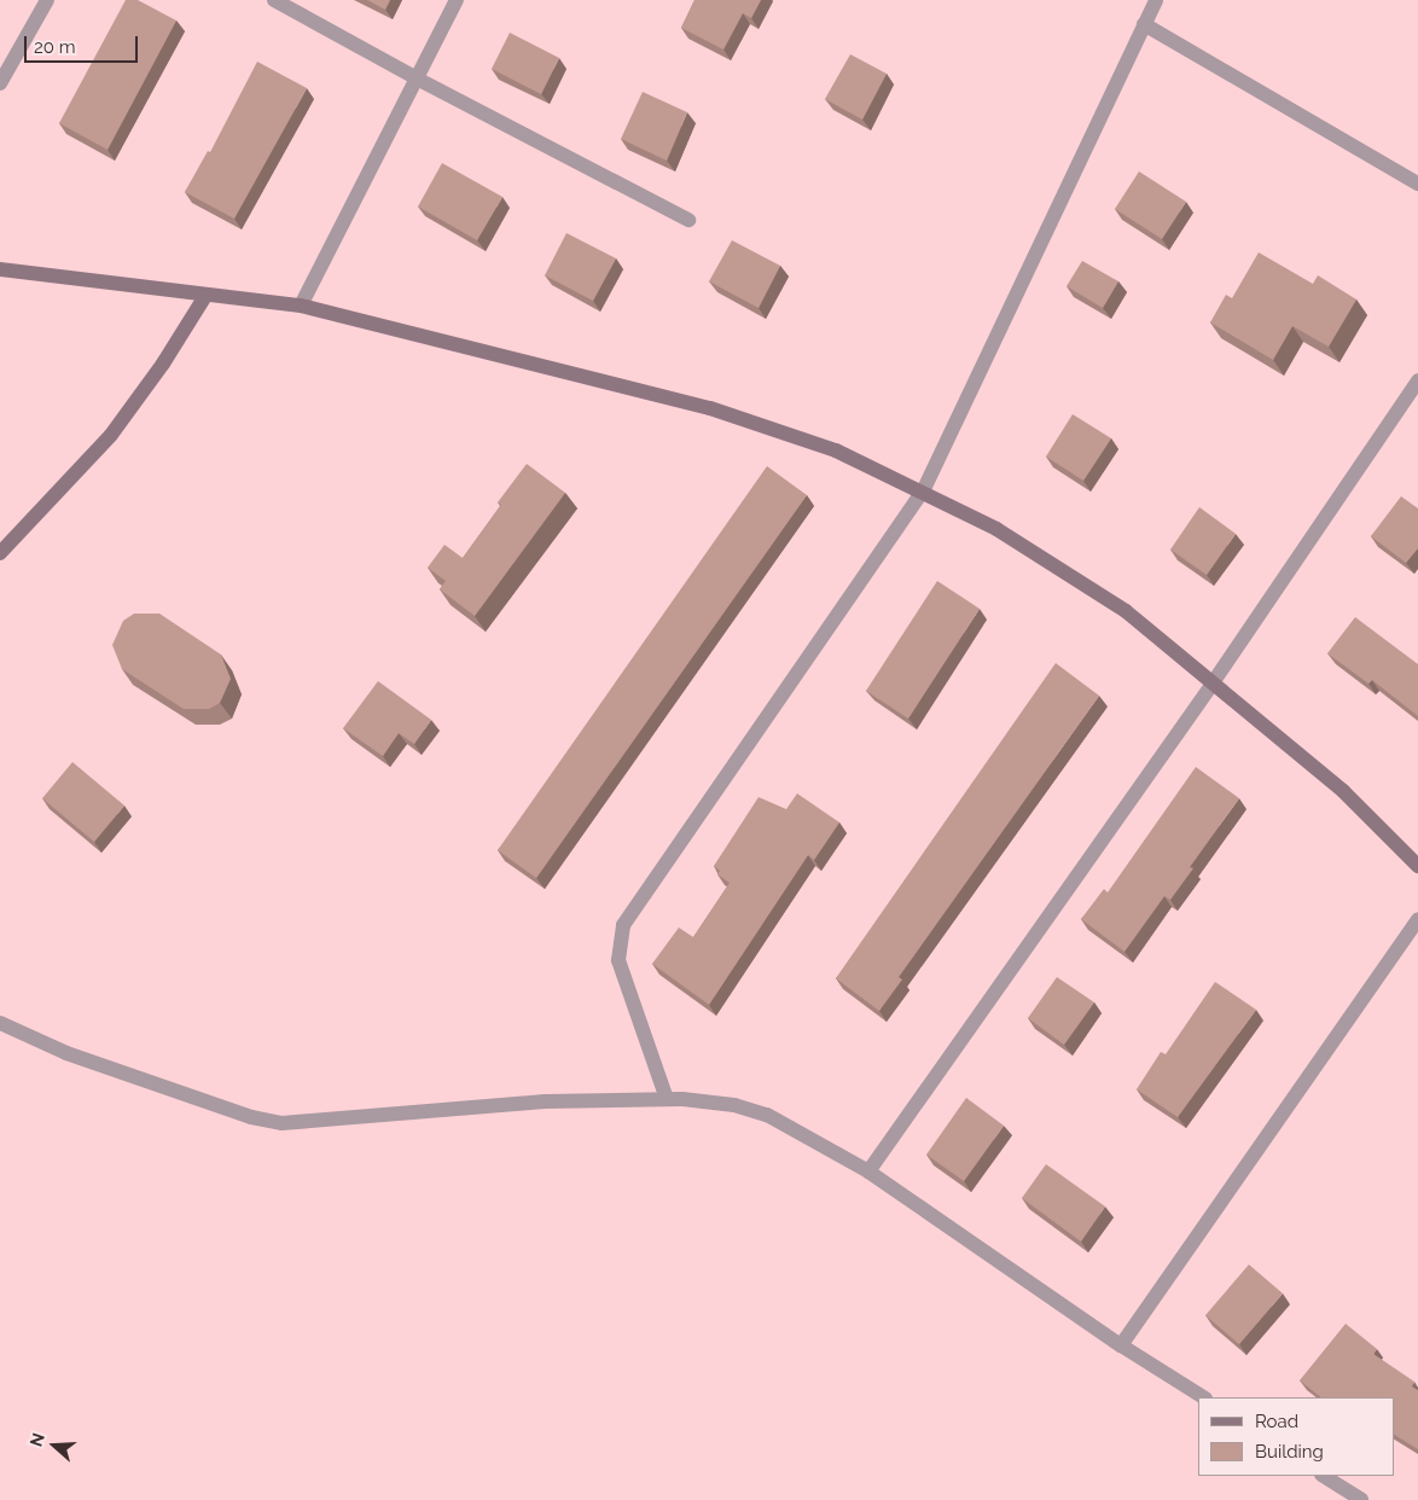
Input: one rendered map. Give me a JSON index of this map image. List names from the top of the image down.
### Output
{
  "legend": ["Road", "Building"],
  "scale_bar": "20 m",
  "north": "left"
}
